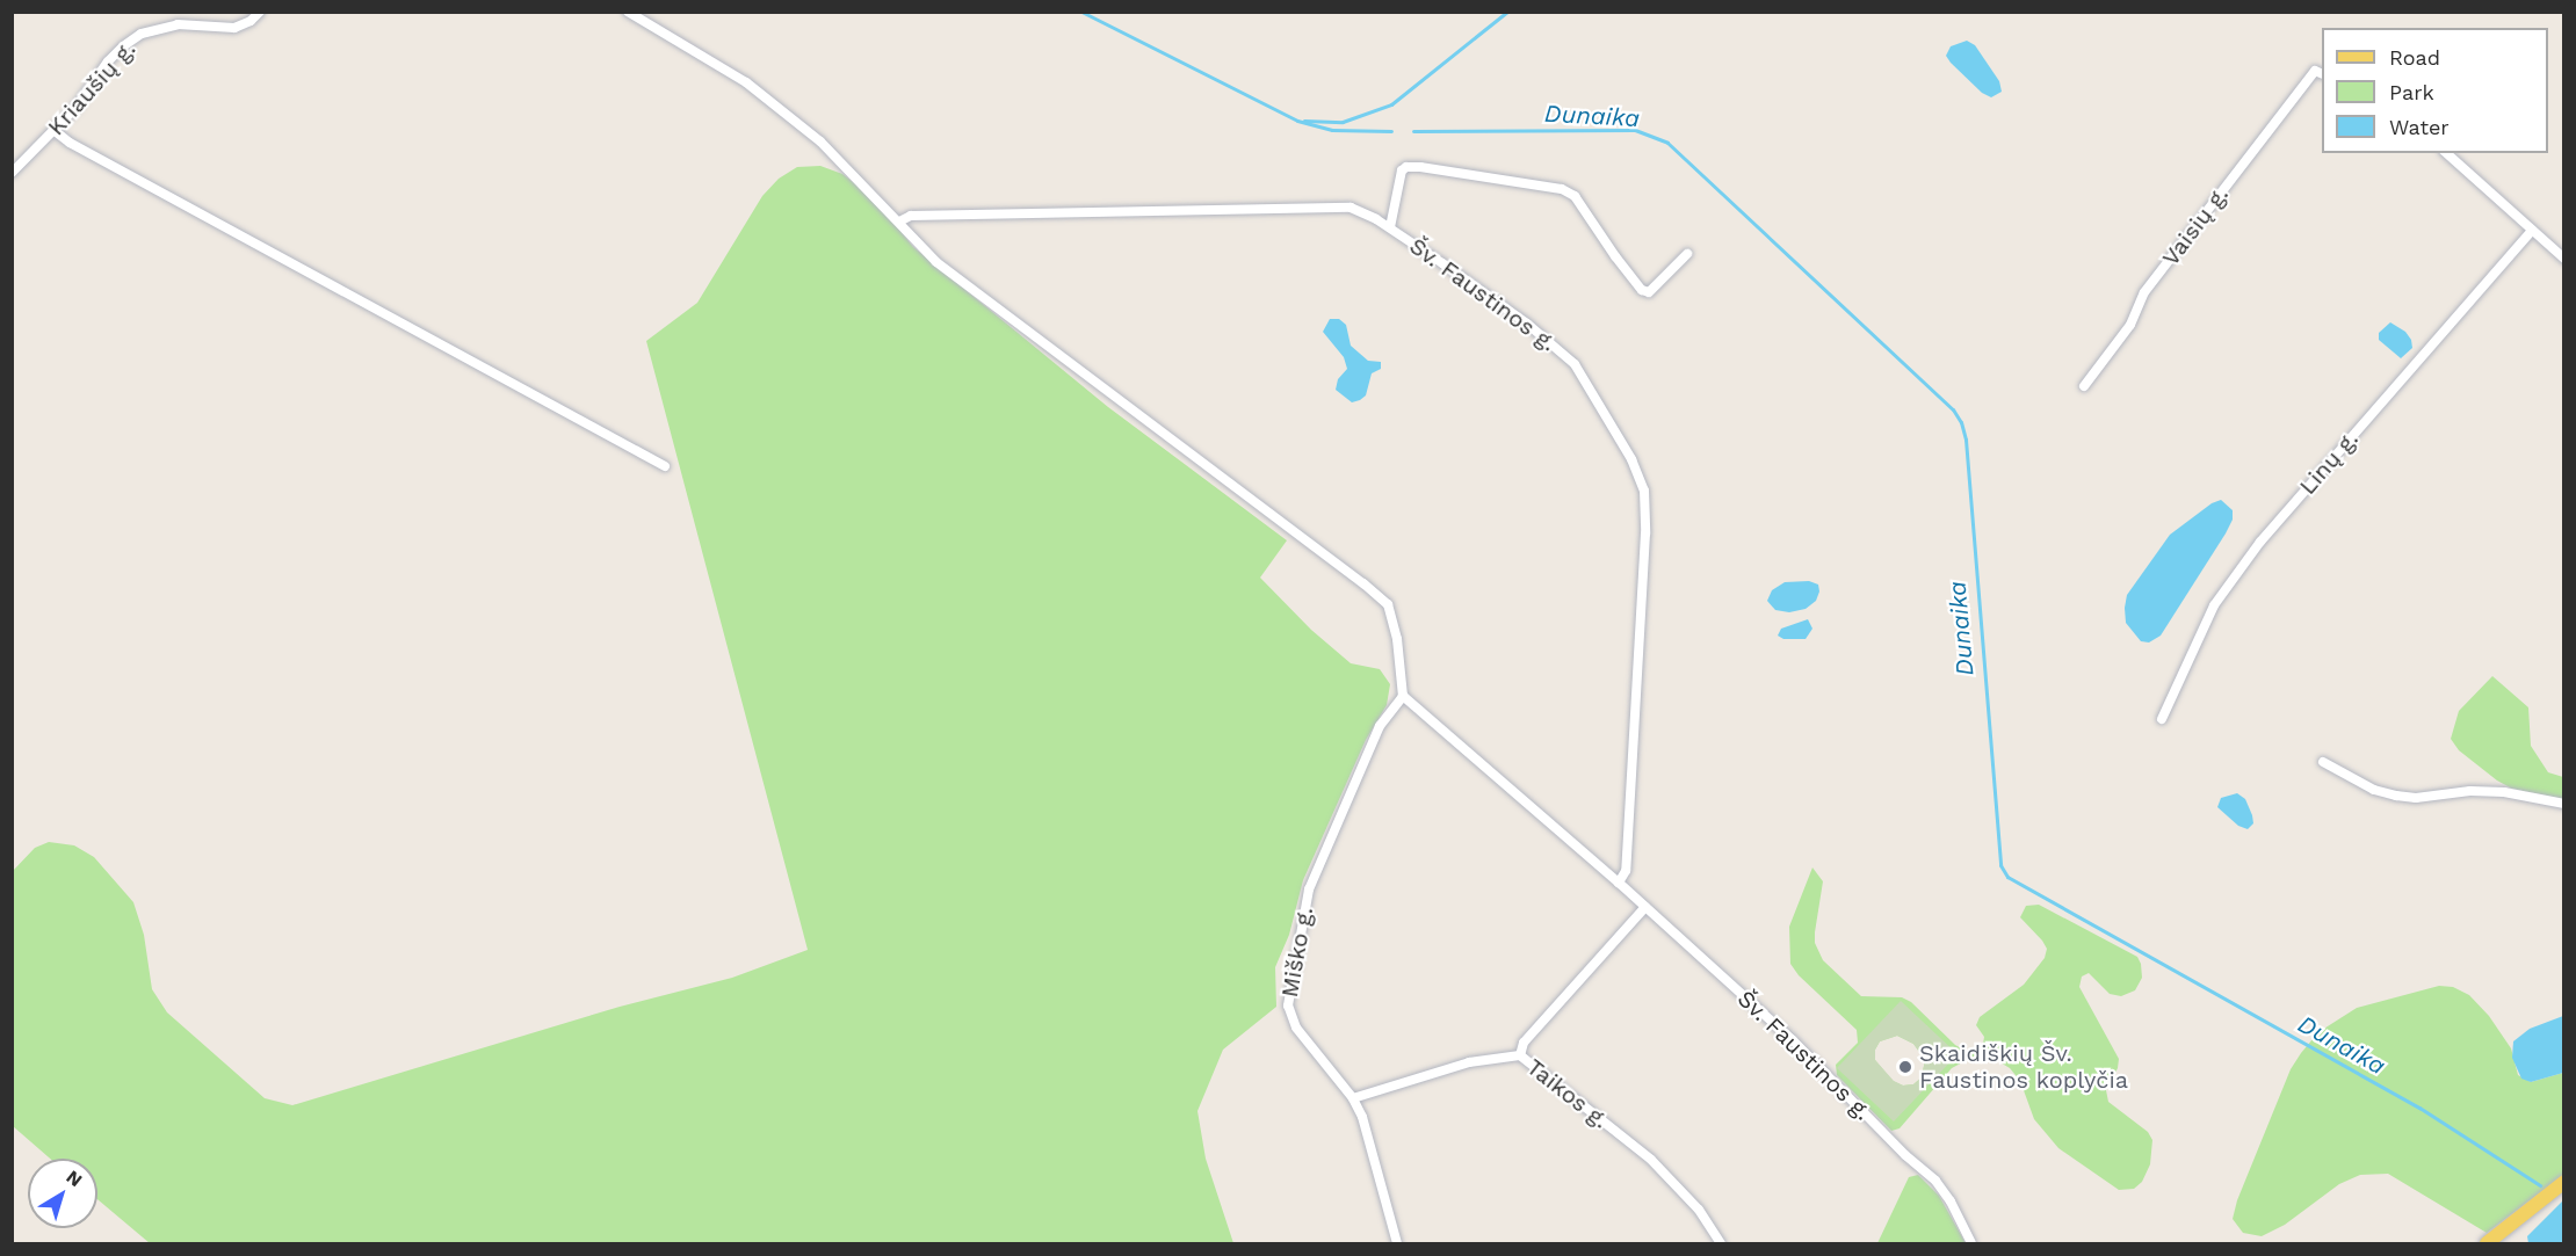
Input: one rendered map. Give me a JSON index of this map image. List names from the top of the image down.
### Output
{
  "streets": {
    "street": [
      "Kriaušių g.",
      "Vaisių g.",
      "Šv. Faustinos g.",
      "Linų g.",
      "Miško g.",
      "Taikos g."
    ]
  },
  "crossings": [
    ["Šv. Faustinos g.", "Miško g."],
    ["Šv. Faustinos g.", "Taikos g."]
  ],
  "water": ["Dunaika"],
  "places": ["Skaidiškių Šv. Faustinos koplyčia"],
  "legend": ["Road", "Park", "Water"],
  "north": "top right"
}
